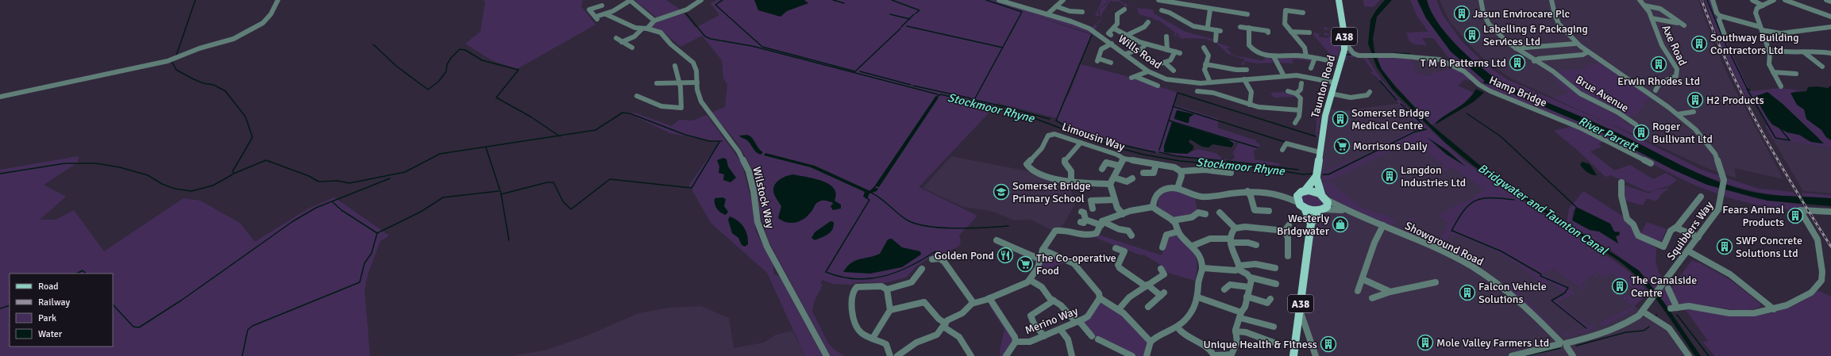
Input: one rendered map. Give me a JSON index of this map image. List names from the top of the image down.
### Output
{
  "streets": {
    "main road": ["A38", "Taunton Road"],
    "street": [
      "Axe Road",
      "Wills Road",
      "Hamp Bridge",
      "Brue Avenue",
      "Limousin Way",
      "Wilstock Way",
      "Squibbers Way",
      "Showground Road",
      "Merino Way"
    ]
  },
  "crossings": [
    ["A38", "Taunton Road"],
    ["A38", "Showground Road"],
    ["Wills Road", "Taunton Road"],
    ["Taunton Road", "Hamp Bridge"]
  ],
  "water": ["Stockmoor Rhyne", "River Parrett", "Bridgwater and Taunton Canal"],
  "places": {
    "building": [
      "Jasun Envirocare Plc",
      "Labelling & Packaging Services Ltd",
      "Southway Building Contractors Ltd",
      "T M B Patterns Ltd",
      "Erwin Rhodes Ltd",
      "H2 Products",
      "Somerset Bridge Medical Centre",
      "Roger Bullivant Ltd",
      "Langdon Industries Ltd",
      "Fears Animal Products",
      "SWP Concrete Solutions Ltd",
      "The Canalside Centre",
      "Falcon Vehicle Solutions",
      "Mole Valley Farmers Ltd",
      "Unique Health & Fitness"
    ],
    "supermarket": ["Morrisons Daily", "The Co-operative Food"],
    "school or university": ["Somerset Bridge Primary School"],
    "shop": ["Westerly Bridgwater"],
    "restaurant": ["Golden Pond"]
  },
  "legend": [
    "Road",
    "Railway",
    "Park",
    "Water"
  ]
}
